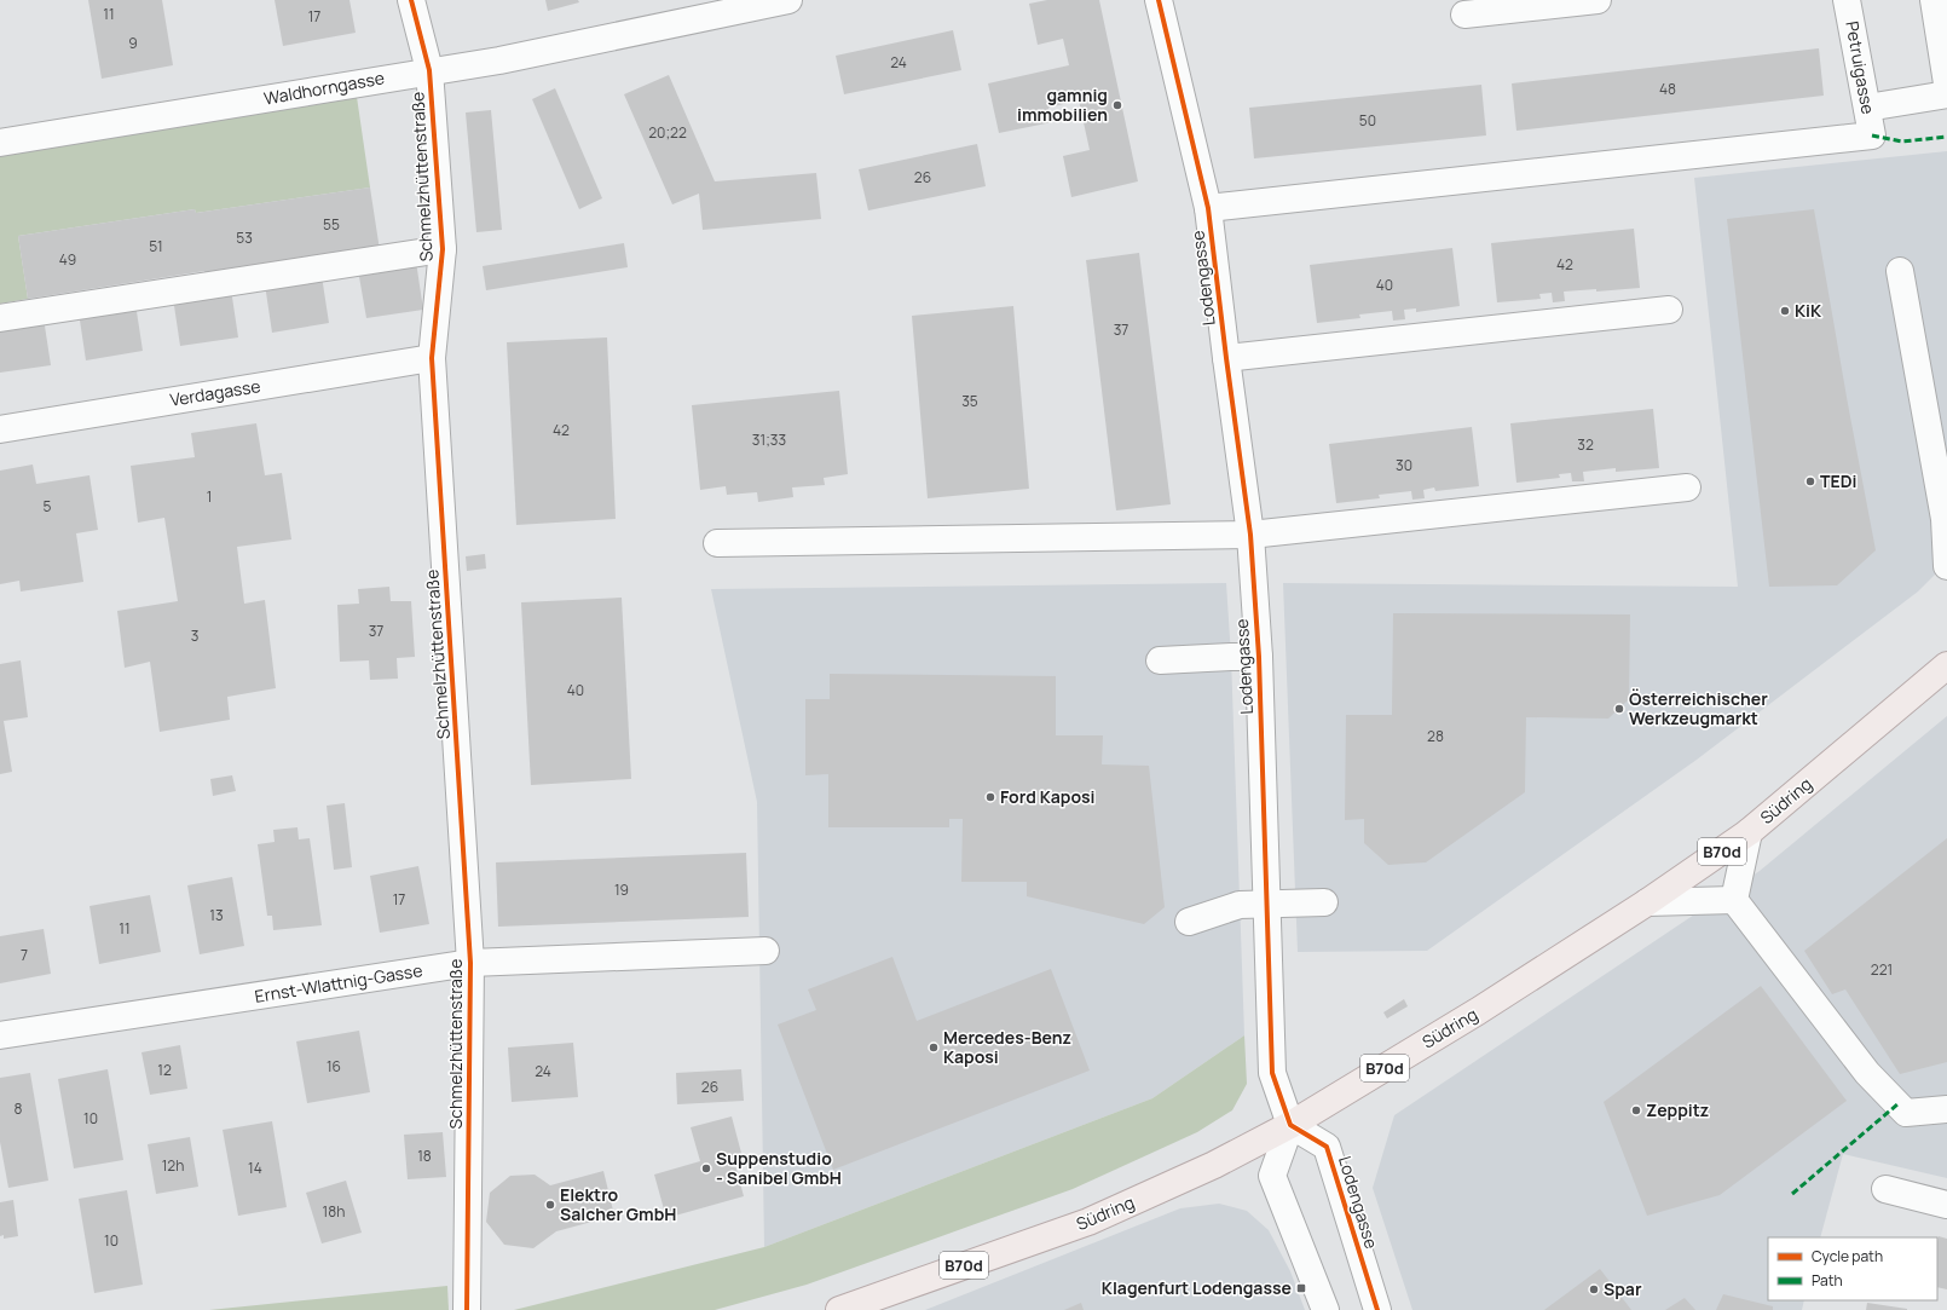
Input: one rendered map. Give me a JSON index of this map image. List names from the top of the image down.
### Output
{
  "streets": {
    "main road": ["Südring", "B70d"],
    "street": [
      "Petruigasse",
      "Waldhorngasse",
      "Schmelzhüttenstraße",
      "Lodengasse",
      "Verdagasse",
      "Ernst-Wlattnig-Gasse"
    ]
  },
  "crossings": [
    ["Petruigasse", "Lodengasse"],
    ["Waldhorngasse", "Schmelzhüttenstraße"],
    ["Schmelzhüttenstraße", "Verdagasse"],
    ["Schmelzhüttenstraße", "Ernst-Wlattnig-Gasse"],
    ["Lodengasse", "Südring"]
  ],
  "places": {
    "other": [
      "gamnig immobilien",
      "KiK",
      "TEDi",
      "Österreichischer Werkzeugmarkt",
      "Ford Kaposi",
      "Mercedes-Benz Kaposi",
      "Zeppitz",
      "Suppenstudio - Sanibel GmbH",
      "Elektro Salcher GmbH",
      "Spar"
    ],
    "transit": ["Klagenfurt Lodengasse"]
  },
  "house_numbers": [
    "11",
    "17",
    "9",
    "24",
    "48",
    "50",
    "20;22",
    "26",
    "55",
    "53",
    "51",
    "49",
    "42",
    "40",
    "37",
    "35",
    "42",
    "31;33",
    "32",
    "30",
    "1",
    "5",
    "37",
    "3",
    "40",
    "28",
    "19",
    "17",
    "13",
    "11",
    "7",
    "221",
    "16",
    "12",
    "24",
    "26",
    "8",
    "10",
    "18",
    "12h",
    "14",
    "18h",
    "10"
  ],
  "legend": ["Cycle path", "Path"]
}
